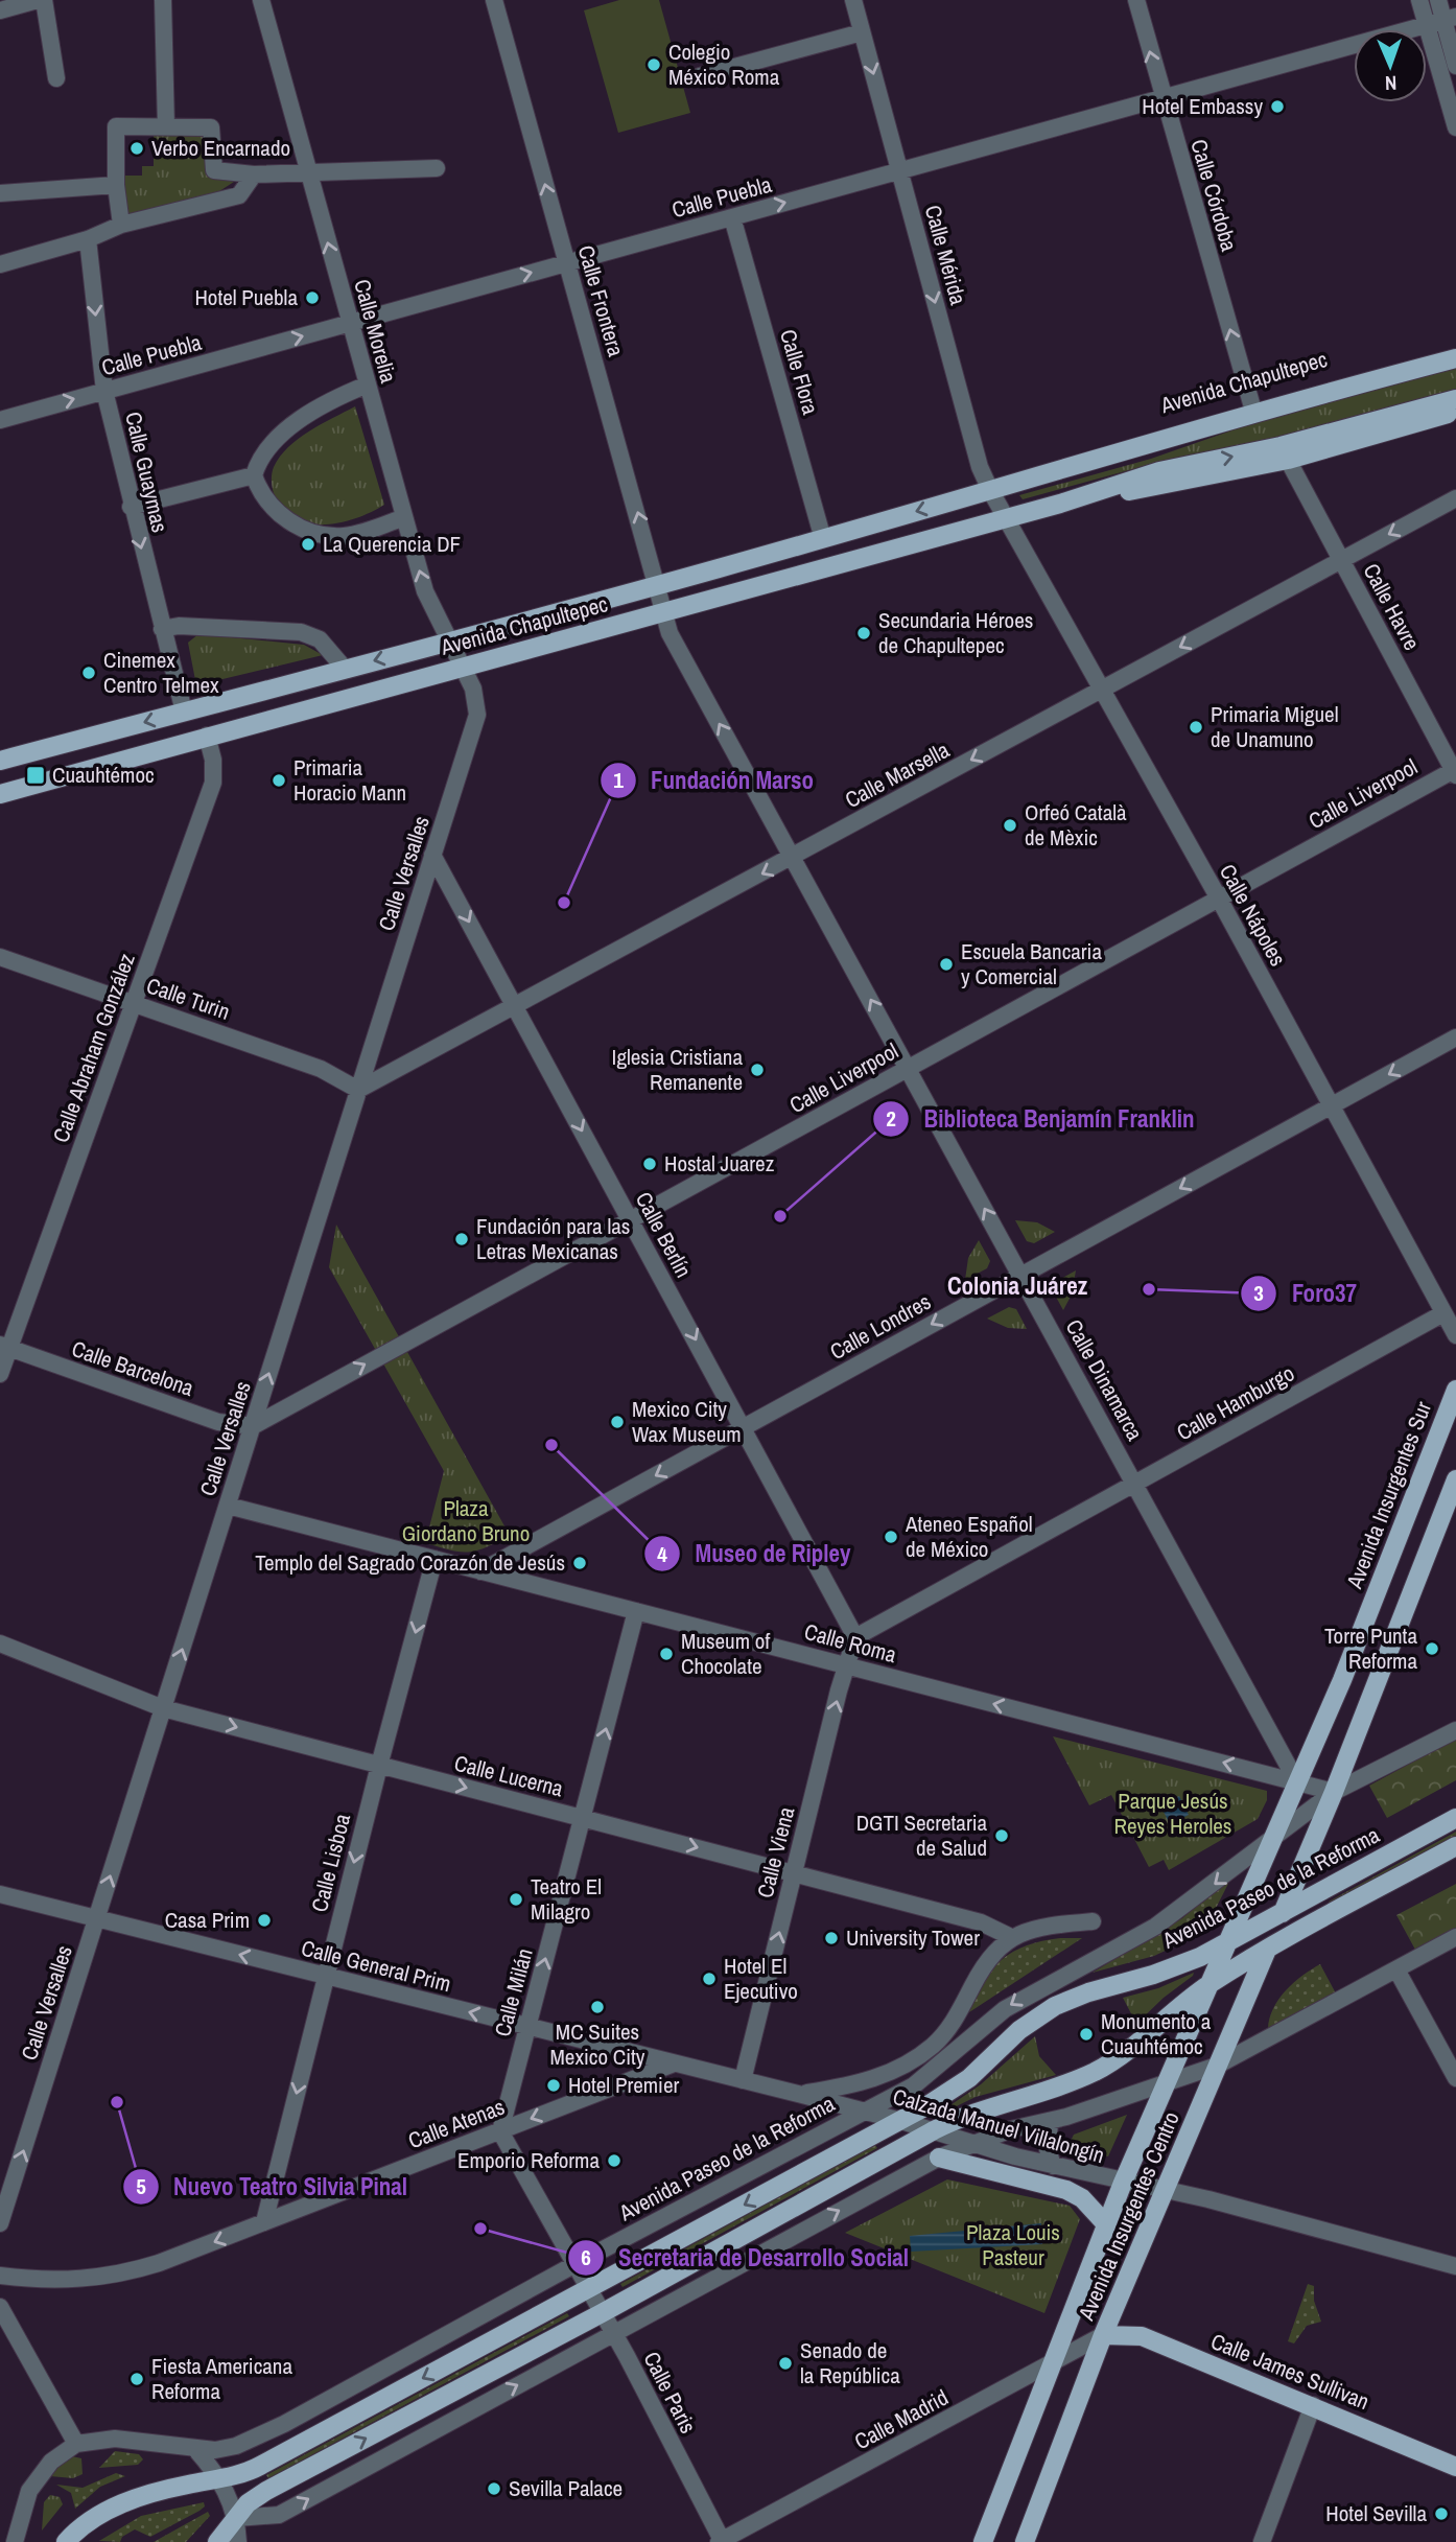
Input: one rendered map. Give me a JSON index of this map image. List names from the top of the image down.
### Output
{
  "streets": {
    "main road": [
      "Avenida Chapultepec",
      "Avenida Insurgentes Sur",
      "Avenida Paseo de la Reforma",
      "Avenida Insurgentes Centro",
      "Calle James Sullivan"
    ],
    "street": [
      "Calle Córdoba",
      "Calle Puebla",
      "Calle Mérida",
      "Calle Frontera",
      "Calle Morelia",
      "Calle Flora",
      "Calle Guaymas",
      "Calle Havre",
      "Calle Marsella",
      "Calle Liverpool",
      "Calle Versalles",
      "Calle Nápoles",
      "Calle Turin",
      "Calle Abraham González",
      "Calle Berlín",
      "Calle Londres",
      "Calle Barcelona",
      "Calle Dinamarca",
      "Calle Hamburgo",
      "Calle Roma",
      "Calle Lucerna",
      "Calle Viena",
      "Calle Lisboa",
      "Calle General Prim",
      "Calle Milán",
      "Calle Atenas",
      "Calzada Manuel Villalongín",
      "Calle Paris",
      "Calle Madrid"
    ]
  },
  "crossings": [
    ["Calle Córdoba", "Calle Puebla"],
    ["Calle Córdoba", "Avenida Chapultepec"],
    ["Calle Puebla", "Calle Mérida"],
    ["Calle Puebla", "Calle Frontera"],
    ["Calle Puebla", "Calle Morelia"],
    ["Calle Puebla", "Calle Flora"],
    ["Calle Puebla", "Calle Guaymas"],
    ["Calle Mérida", "Avenida Chapultepec"],
    ["Calle Mérida", "Calle Nápoles"],
    ["Calle Frontera", "Avenida Chapultepec"],
    ["Calle Frontera", "Calle Dinamarca"],
    ["Calle Morelia", "Avenida Chapultepec"],
    ["Calle Morelia", "Calle Versalles"],
    ["Calle Flora", "Avenida Chapultepec"],
    ["Avenida Chapultepec", "Calle Guaymas"],
    ["Avenida Chapultepec", "Calle Havre"],
    ["Avenida Chapultepec", "Calle Versalles"],
    ["Avenida Chapultepec", "Calle Nápoles"],
    ["Avenida Chapultepec", "Calle Abraham González"],
    ["Avenida Chapultepec", "Calle Dinamarca"],
    ["Calle Havre", "Calle Marsella"],
    ["Calle Havre", "Calle Liverpool"],
    ["Calle Marsella", "Calle Versalles"],
    ["Calle Marsella", "Calle Nápoles"],
    ["Calle Marsella", "Calle Turin"],
    ["Calle Marsella", "Calle Berlín"],
    ["Calle Marsella", "Calle Dinamarca"],
    ["Calle Liverpool", "Calle Versalles"],
    ["Calle Liverpool", "Calle Nápoles"],
    ["Calle Liverpool", "Calle Berlín"],
    ["Calle Liverpool", "Calle Barcelona"],
    ["Calle Liverpool", "Calle Dinamarca"],
    ["Calle Versalles", "Calle Turin"],
    ["Calle Versalles", "Calle Berlín"],
    ["Calle Versalles", "Calle Barcelona"],
    ["Calle Versalles", "Calle Roma"],
    ["Calle Versalles", "Calle Lucerna"],
    ["Calle Versalles", "Calle General Prim"],
    ["Calle Nápoles", "Calle Londres"],
    ["Calle Nápoles", "Calle Hamburgo"],
    ["Calle Turin", "Calle Abraham González"],
    ["Calle Abraham González", "Calle Barcelona"],
    ["Calle Berlín", "Calle Londres"],
    ["Calle Berlín", "Calle Hamburgo"],
    ["Calle Berlín", "Calle Viena"],
    ["Calle Londres", "Calle Dinamarca"],
    ["Calle Londres", "Calle Roma"],
    ["Calle Dinamarca", "Calle Hamburgo"],
    ["Calle Dinamarca", "Avenida Insurgentes Sur"],
    ["Calle Dinamarca", "Calle Roma"],
    ["Calle Hamburgo", "Calle Viena"],
    ["Avenida Insurgentes Sur", "Calle Roma"],
    ["Avenida Insurgentes Sur", "Avenida Paseo de la Reforma"],
    ["Avenida Insurgentes Sur", "Avenida Insurgentes Centro"],
    ["Calle Roma", "Calle Viena"],
    ["Calle Roma", "Calle Lisboa"],
    ["Calle Roma", "Avenida Paseo de la Reforma"],
    ["Calle Roma", "Calle Milán"],
    ["Calle Lucerna", "Calle Viena"],
    ["Calle Lucerna", "Calle Lisboa"],
    ["Calle Lucerna", "Avenida Paseo de la Reforma"],
    ["Calle Lucerna", "Calle Milán"],
    ["Calle Viena", "Calle General Prim"],
    ["Calle Viena", "Calzada Manuel Villalongín"],
    ["Calle Lisboa", "Calle General Prim"],
    ["Calle Lisboa", "Calle Atenas"],
    ["Avenida Paseo de la Reforma", "Calzada Manuel Villalongín"],
    ["Avenida Paseo de la Reforma", "Avenida Insurgentes Centro"],
    ["Avenida Paseo de la Reforma", "Calle Paris"],
    ["Calle General Prim", "Calle Milán"],
    ["Calle General Prim", "Calle Atenas"],
    ["Calle General Prim", "Calzada Manuel Villalongín"],
    ["Calle Milán", "Calle Atenas"],
    ["Calle Milán", "Calle Paris"],
    ["Calle Atenas", "Calle Paris"],
    ["Calzada Manuel Villalongín", "Avenida Insurgentes Centro"],
    ["Avenida Insurgentes Centro", "Calle James Sullivan"],
    ["Avenida Insurgentes Centro", "Calle Madrid"],
    ["Calle James Sullivan", "Calle Madrid"],
    ["Calle Paris", "Calle Madrid"]
  ],
  "one_way": [
    "Calle Córdoba",
    "Calle Mérida",
    "Calle Frontera",
    "Calle Morelia",
    "Calle Guaymas",
    "Calle Marsella",
    "Calle Versalles",
    "Calle Berlín",
    "Calle Londres",
    "Calle Dinamarca",
    "Calle Roma",
    "Calle Lucerna",
    "Calle Viena",
    "Calle Lisboa",
    "Calle General Prim",
    "Calle Milán",
    "Calle Atenas"
  ],
  "districts": ["Colonia Juárez"],
  "parks": ["Plaza Giordano Bruno", "Parque Jesús Reyes Heroles", "Plaza Louis Pasteur"],
  "places": {
    "other": [
      "Colegio México Roma",
      "Hotel Embassy",
      "Verbo Encarnado",
      "Hotel Puebla",
      "La Querencia DF",
      "Secundaria Héroes de Chapultepec",
      "Cinemex Centro Telmex",
      "Primaria Miguel de Unamuno",
      "Primaria Horacio Mann",
      "Orfeó Català de Mèxic",
      "Fundación Marso",
      "Escuela Bancaria y Comercial",
      "Iglesia Cristiana Remanente",
      "Hostal Juarez",
      "Biblioteca Benjamín Franklin",
      "Fundación para las Letras Mexicanas",
      "Foro37",
      "Mexico City Wax Museum",
      "Museo de Ripley",
      "Ateneo Español de México",
      "Templo del Sagrado Corazón de Jesús",
      "Torre Punta Reforma",
      "Museum of Chocolate",
      "DGTI Secretaria de Salud",
      "Teatro El Milagro",
      "Casa Prim",
      "University Tower",
      "Hotel El Ejecutivo",
      "MC Suites Mexico City",
      "Monumento a Cuauhtémoc",
      "Hotel Premier",
      "Nuevo Teatro Silvia Pinal",
      "Emporio Reforma",
      "Secretaria de Desarrollo Social",
      "Senado de la República",
      "Fiesta Americana Reforma",
      "Sevilla Palace",
      "Hotel Sevilla"
    ],
    "transit": ["Cuauhtémoc"]
  },
  "north": "bottom"
}
